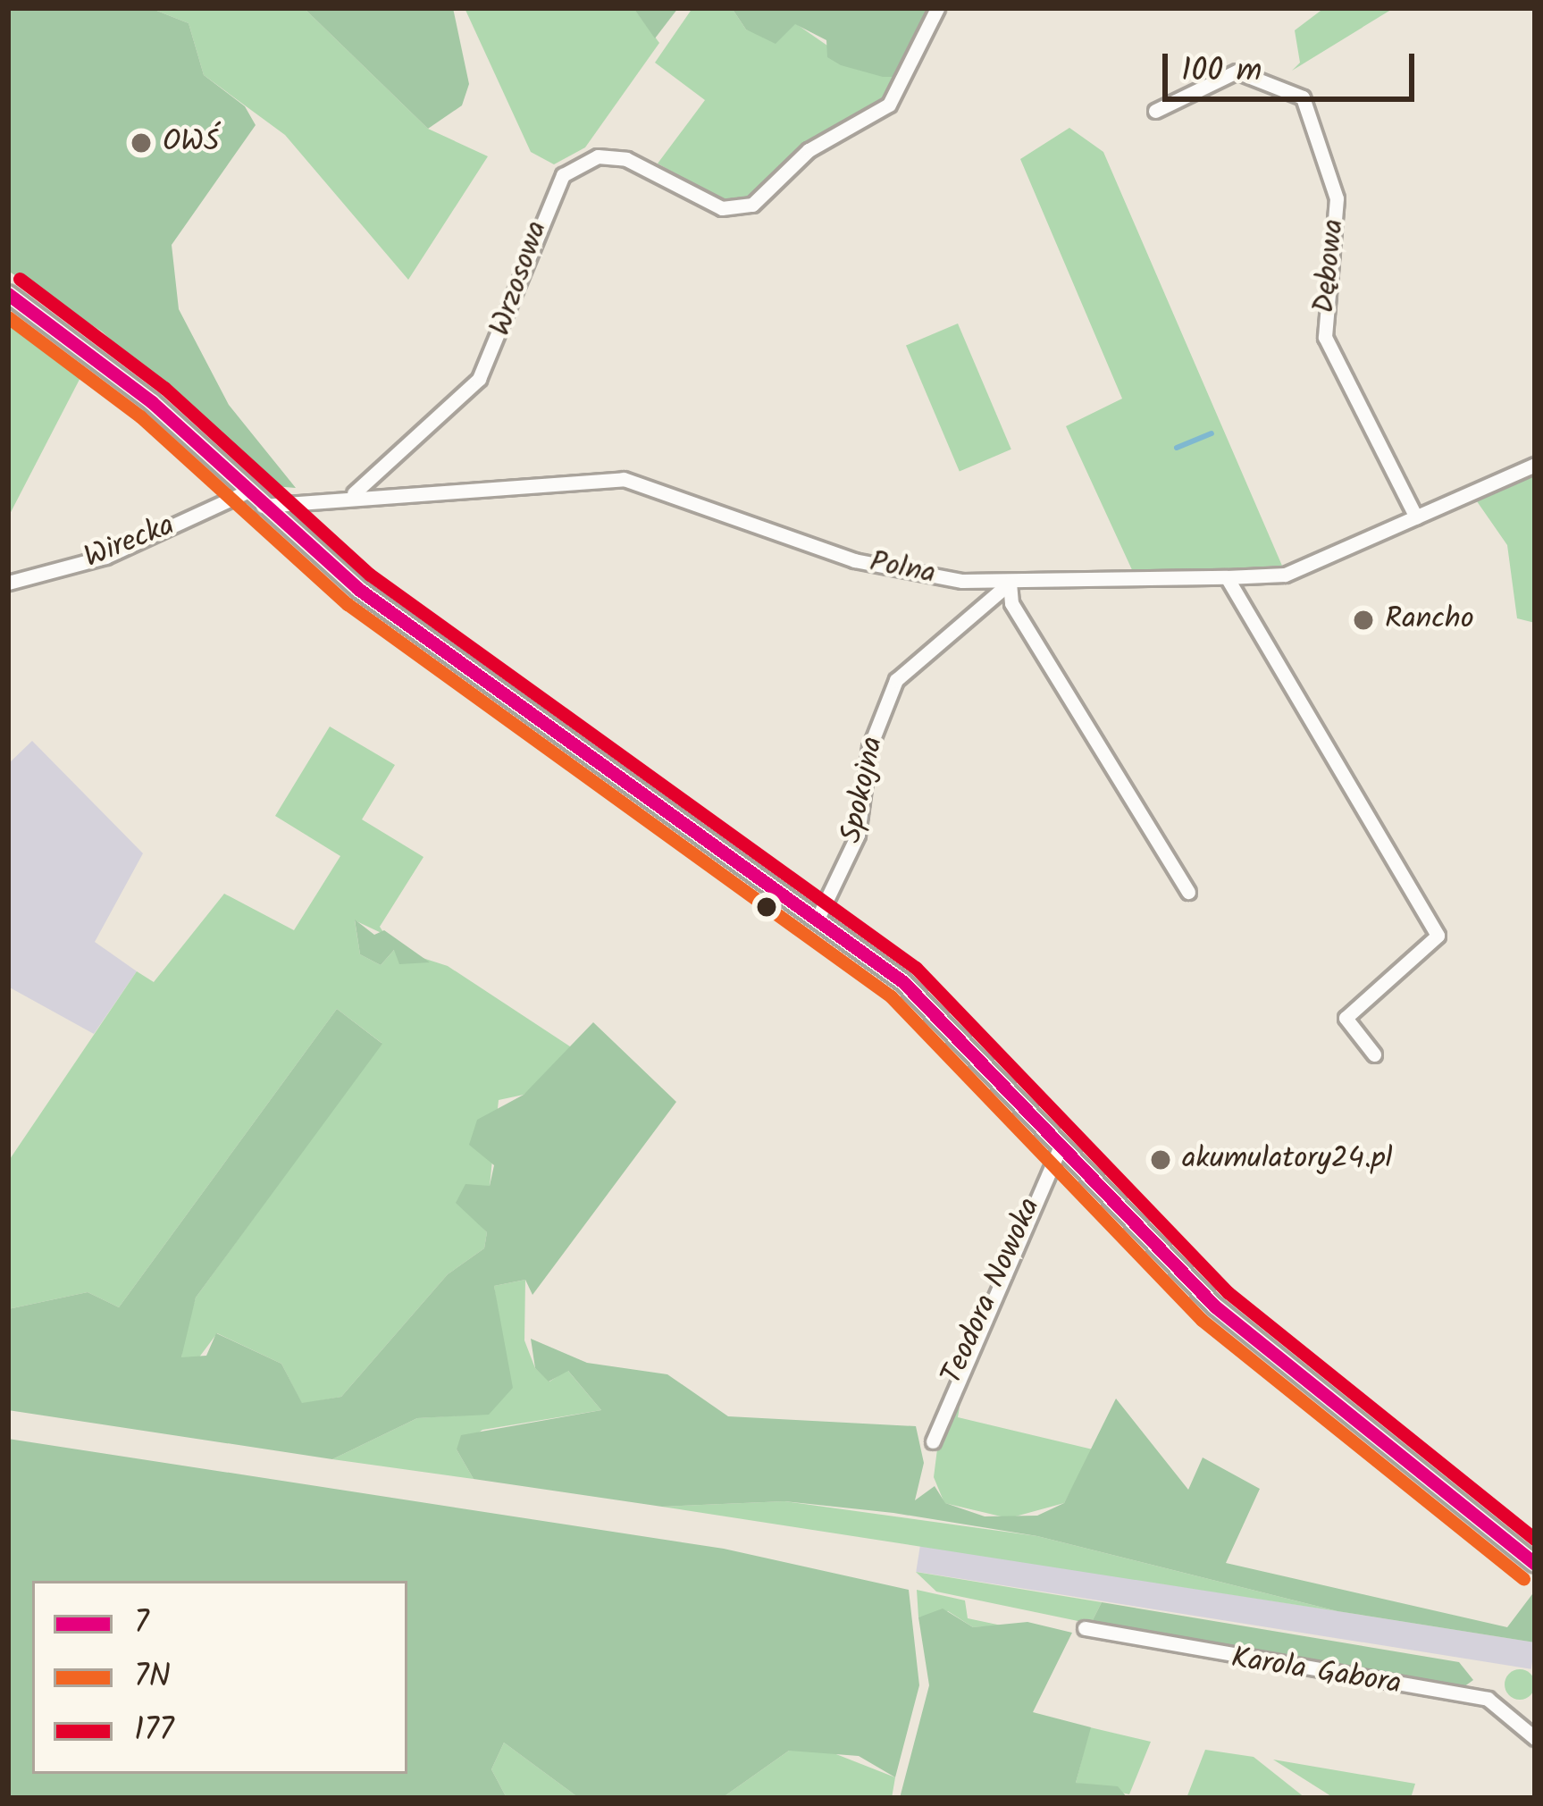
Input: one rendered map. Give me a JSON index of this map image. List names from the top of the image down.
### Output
{
  "streets": {
    "street": [
      "Dębowa",
      "Wrzosowa",
      "Wirecka",
      "Polna",
      "Spokojna",
      "Teodora Nowoka",
      "Karola Gabora"
    ]
  },
  "crossings": [
    ["Dębowa", "Polna"],
    ["Wrzosowa", "Polna"],
    ["Polna", "Spokojna"]
  ],
  "places": ["OWŚ", "Rancho", "akumulatory24.pl"],
  "lines": ["transit line 177", "transit line 7", "transit line 7N"],
  "legend": ["7", "7N", "177"],
  "scale_bar": "100 m"
}
